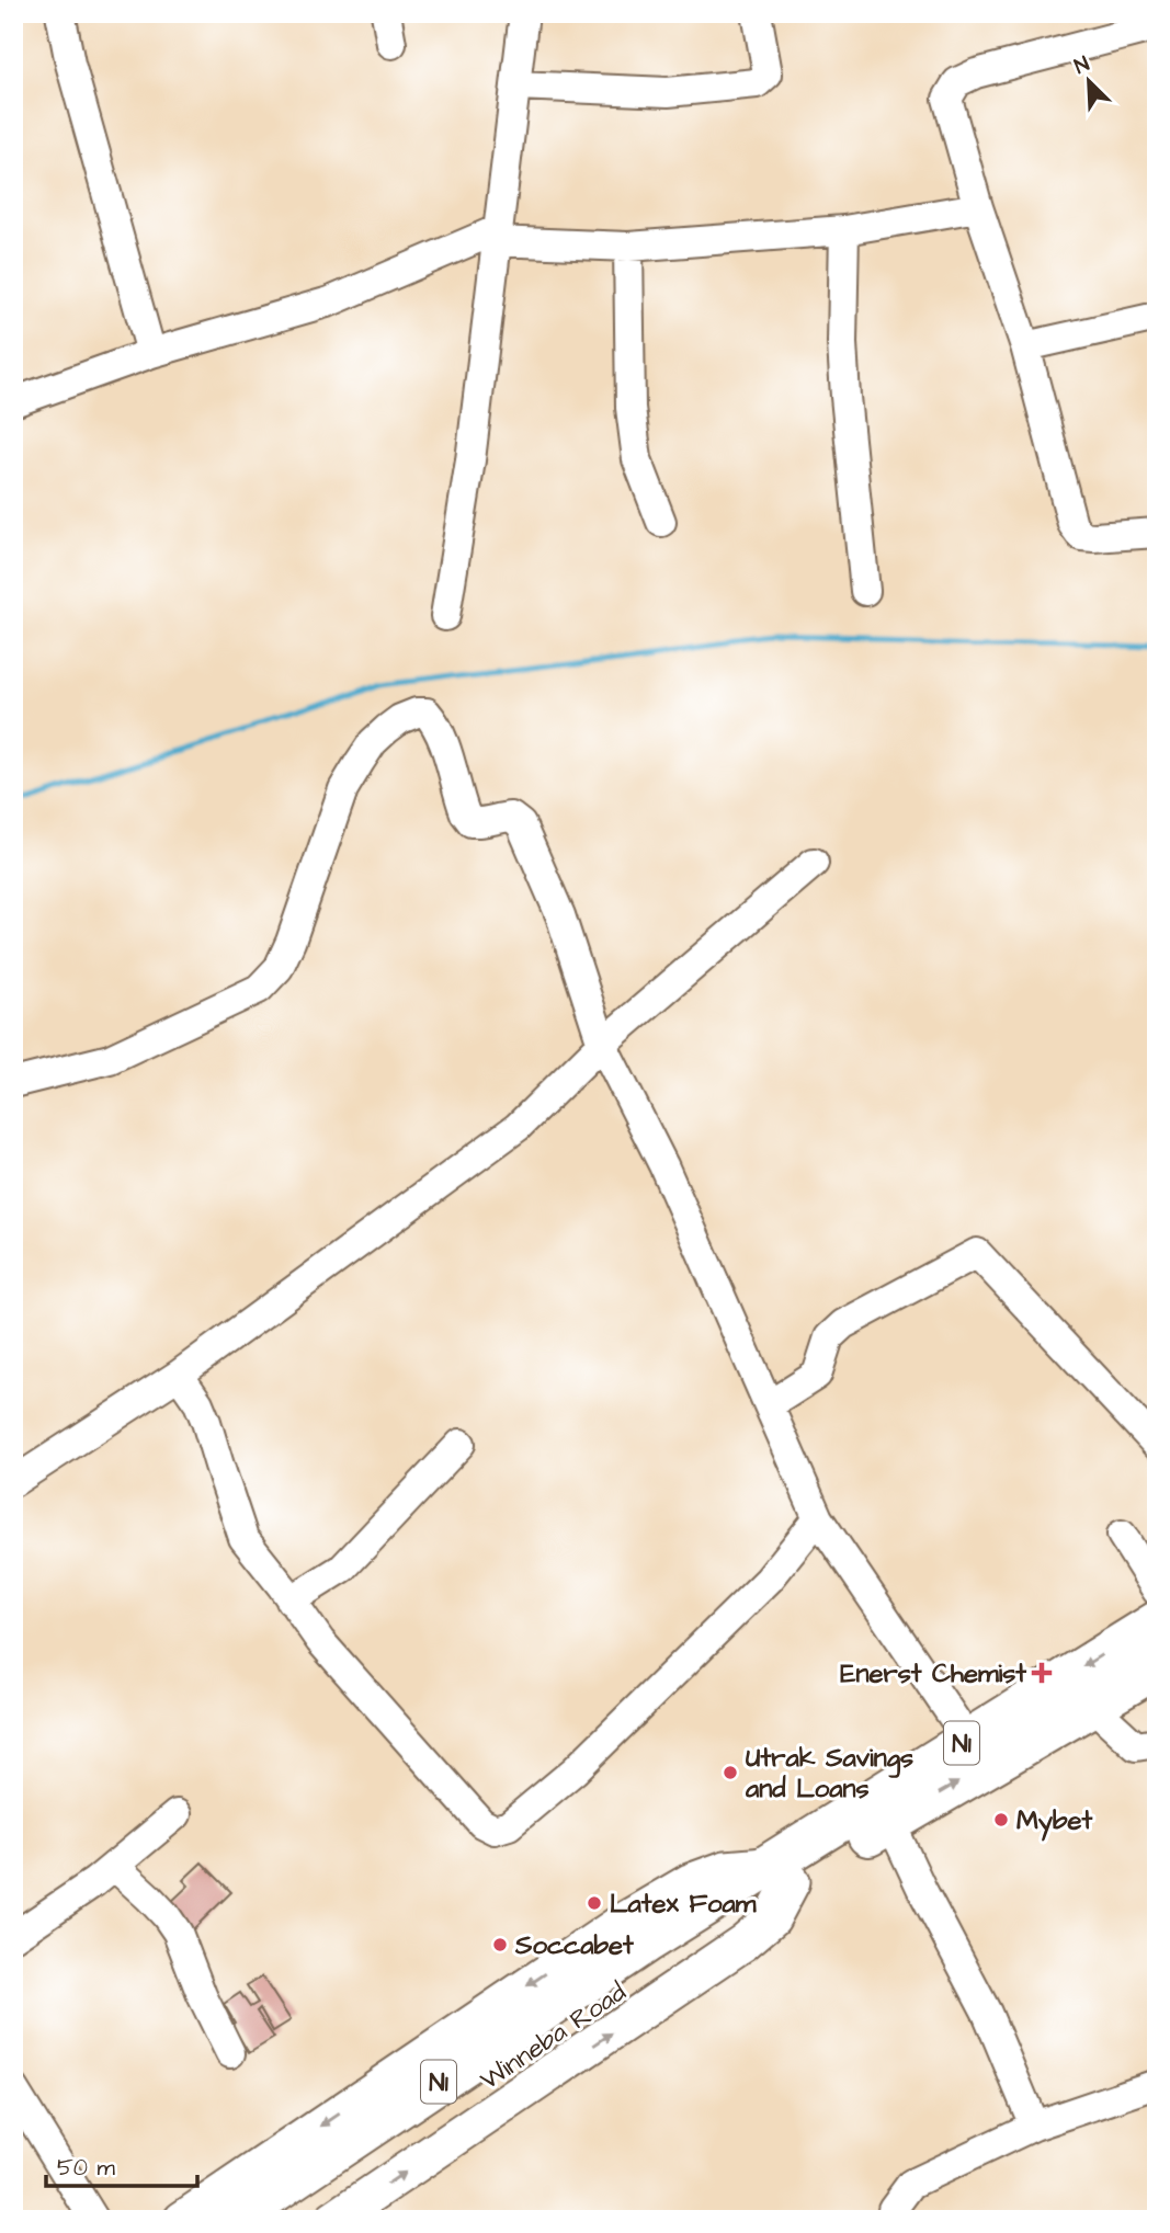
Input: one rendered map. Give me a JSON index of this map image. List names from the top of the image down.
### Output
{
  "streets": {
    "highway": ["N1", "Winneba Road"]
  },
  "places": {
    "health": ["Enerst Chemist"],
    "other": [
      "Utrak Savings and Loans",
      "Mybet",
      "Latex Foam",
      "Soccabet"
    ]
  },
  "scale_bar": "50 m",
  "north": "top left"
}
